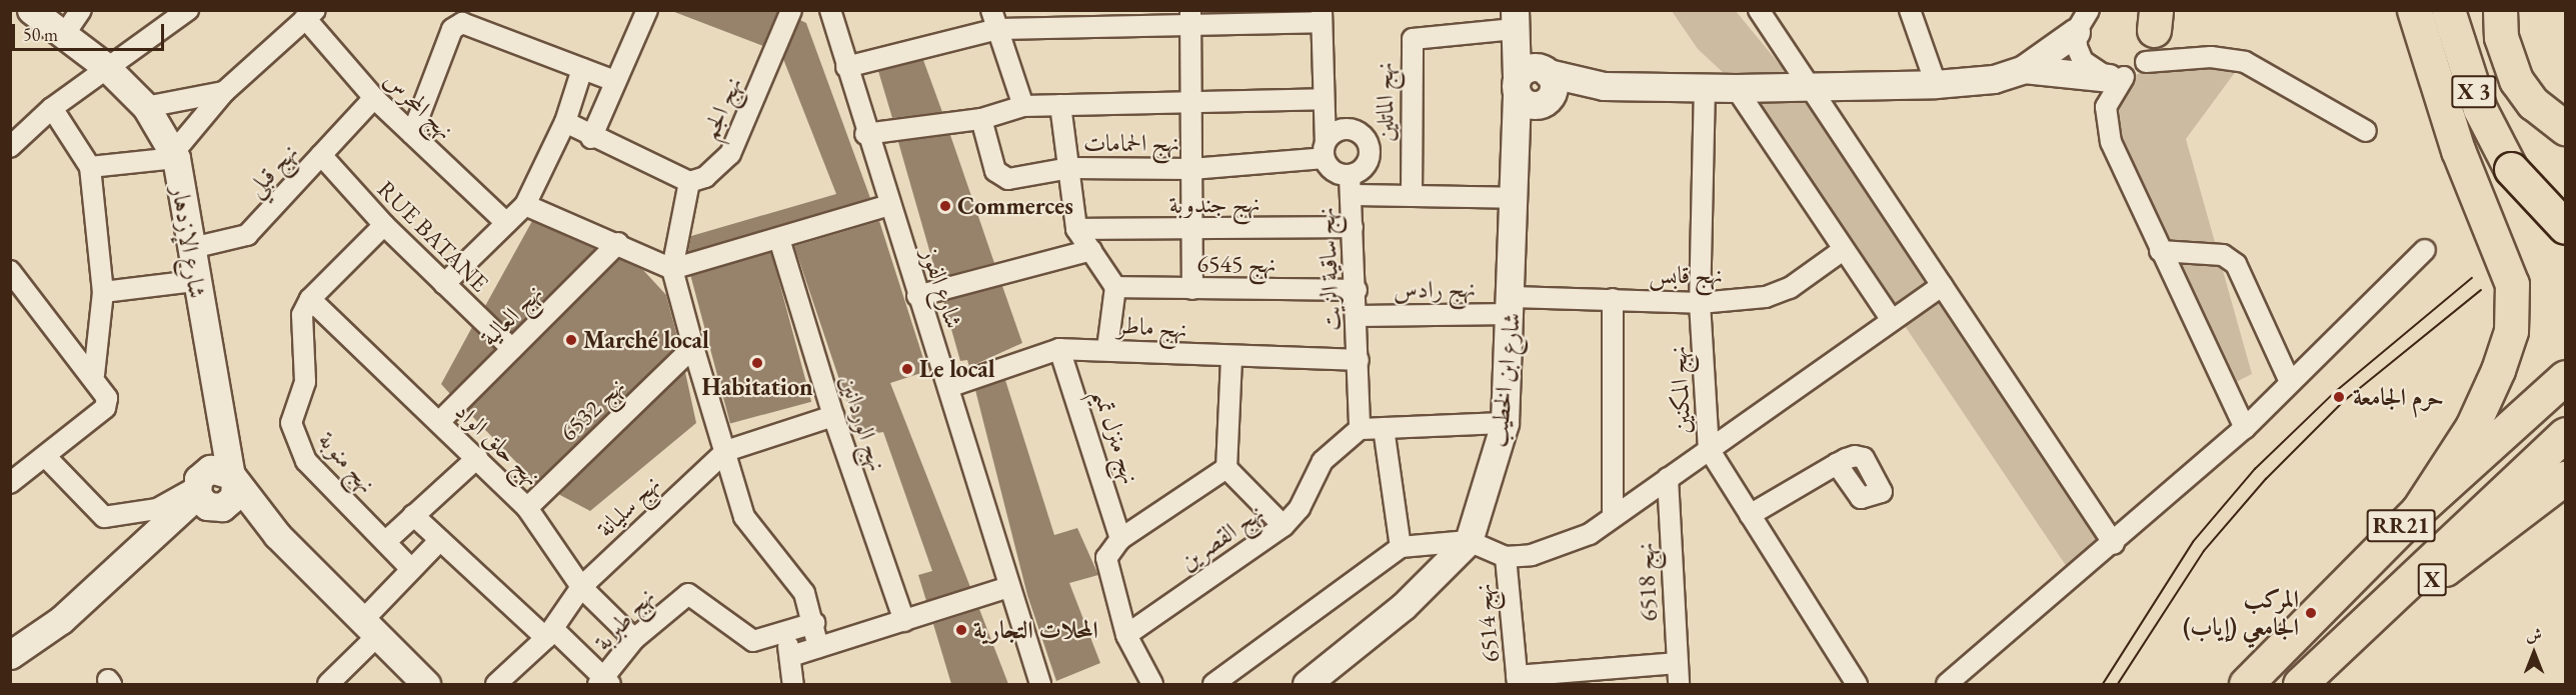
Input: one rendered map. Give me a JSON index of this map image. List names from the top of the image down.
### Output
{
  "streets": {
    "highway": ["X 3", "RR21", "X"],
    "street": [
      "نهج الماتلين",
      "نهج المحرس",
      "نهج الجم",
      "نهج الحمامات",
      "نهج قبلي",
      "نهج جندوبة",
      "RUE BATANE",
      "شارع الإزدهار",
      "نهج 6545",
      "نهج ساقية الزيت",
      "نهج قابس",
      "شارع الفوز",
      "نهج رادس",
      "نهج العالية",
      "نهج ماطر",
      "شارع ابن الخطيب",
      "نهج المكنين",
      "نهج 6532",
      "نهج الوردانين",
      "نهج منزل تميم",
      "نهج حلق الواد",
      "نهج منوبة",
      "نهج سليانة",
      "نهج القصرين",
      "نهج 6518",
      "نهج طبربة",
      "نهج 6514"
    ]
  },
  "crossings": [
    ["نهج الماتلين", "شارع ابن الخطيب"],
    ["نهج المحرس", "نهج قبلي"],
    ["نهج الحمامات", "نهج ساقية الزيت"],
    ["نهج قبلي", "RUE BATANE"],
    ["نهج قبلي", "شارع الإزدهار"],
    ["نهج جندوبة", "نهج ساقية الزيت"],
    ["RUE BATANE", "نهج العالية"],
    ["RUE BATANE", "نهج منوبة"],
    ["نهج 6545", "نهج ساقية الزيت"],
    ["نهج ساقية الزيت", "نهج رادس"],
    ["نهج ساقية الزيت", "نهج ماطر"],
    ["نهج قابس", "نهج رادس"],
    ["نهج قابس", "شارع ابن الخطيب"],
    ["نهج قابس", "نهج المكنين"],
    ["شارع الفوز", "نهج ماطر"],
    ["نهج رادس", "شارع ابن الخطيب"],
    ["نهج العالية", "نهج حلق الواد"],
    ["نهج ماطر", "نهج منزل تميم"],
    ["نهج 6532", "نهج حلق الواد"],
    ["نهج الوردانين", "نهج سليانة"],
    ["نهج حلق الواد", "نهج منوبة"],
    ["نهج حلق الواد", "نهج سليانة"],
    ["نهج حلق الواد", "نهج طبربة"],
    ["RR21", "X"]
  ],
  "places": [
    "Commerces",
    "Marché local",
    "Habitation",
    "Le local",
    "حرم الجامعة",
    "المركب الجامعي (إياب)",
    "المحلات التجارية"
  ],
  "scale_bar": "50 m",
  "north": "top"
}
